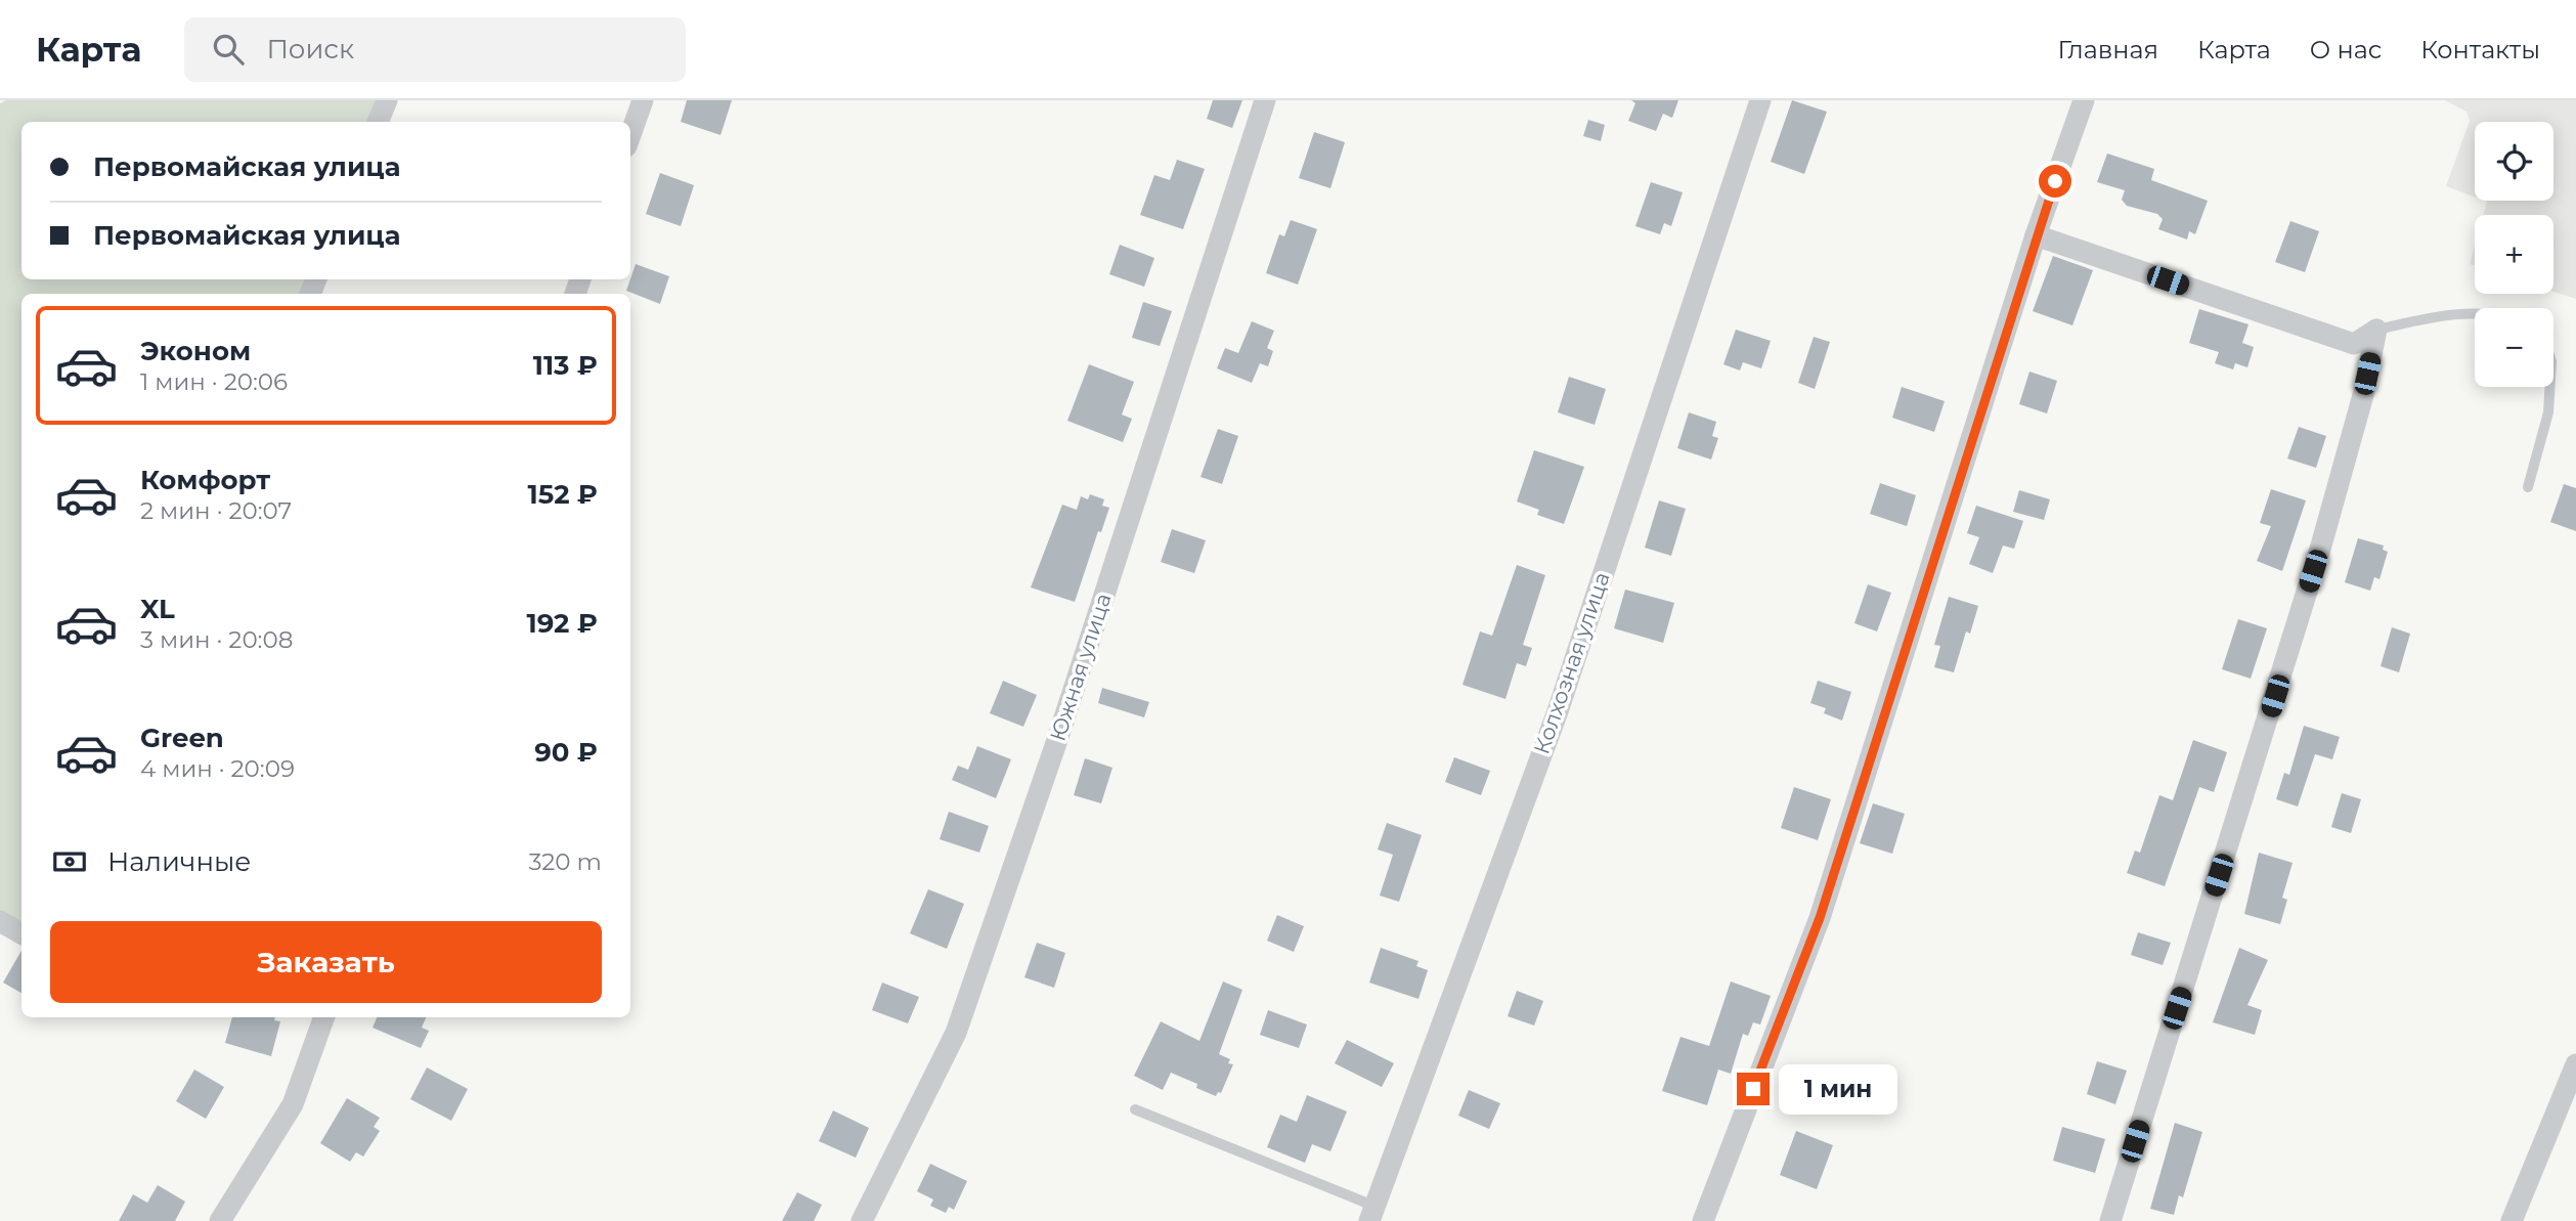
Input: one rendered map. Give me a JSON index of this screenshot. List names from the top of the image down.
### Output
{
  "streets": {
    "street": ["Колхозная улица", "Южная улица"]
  },
  "page": {
    "header": "Карта",
    "search": "Поиск",
    "nav": [
      "Главная",
      "Карта",
      "О нас",
      "Контакты"
    ],
    "map_buttons": ["+", "−"],
    "banner": ["Первомайская улица", "Первомайская улица"],
    "list": [
      {
        "name": "Эконом",
        "note": "1 мин · 20:06",
        "value": "113 ₽"
      },
      {
        "name": "Комфорт",
        "note": "2 мин · 20:07",
        "value": "152 ₽"
      },
      {
        "name": "XL",
        "note": "3 мин · 20:08",
        "value": "192 ₽"
      },
      {
        "name": "Green",
        "note": "4 мин · 20:09",
        "value": "90 ₽"
      }
    ],
    "pay": ["Наличные", "320 m"],
    "buttons": "Заказать",
    "bubble": "1 мин"
  }
}
